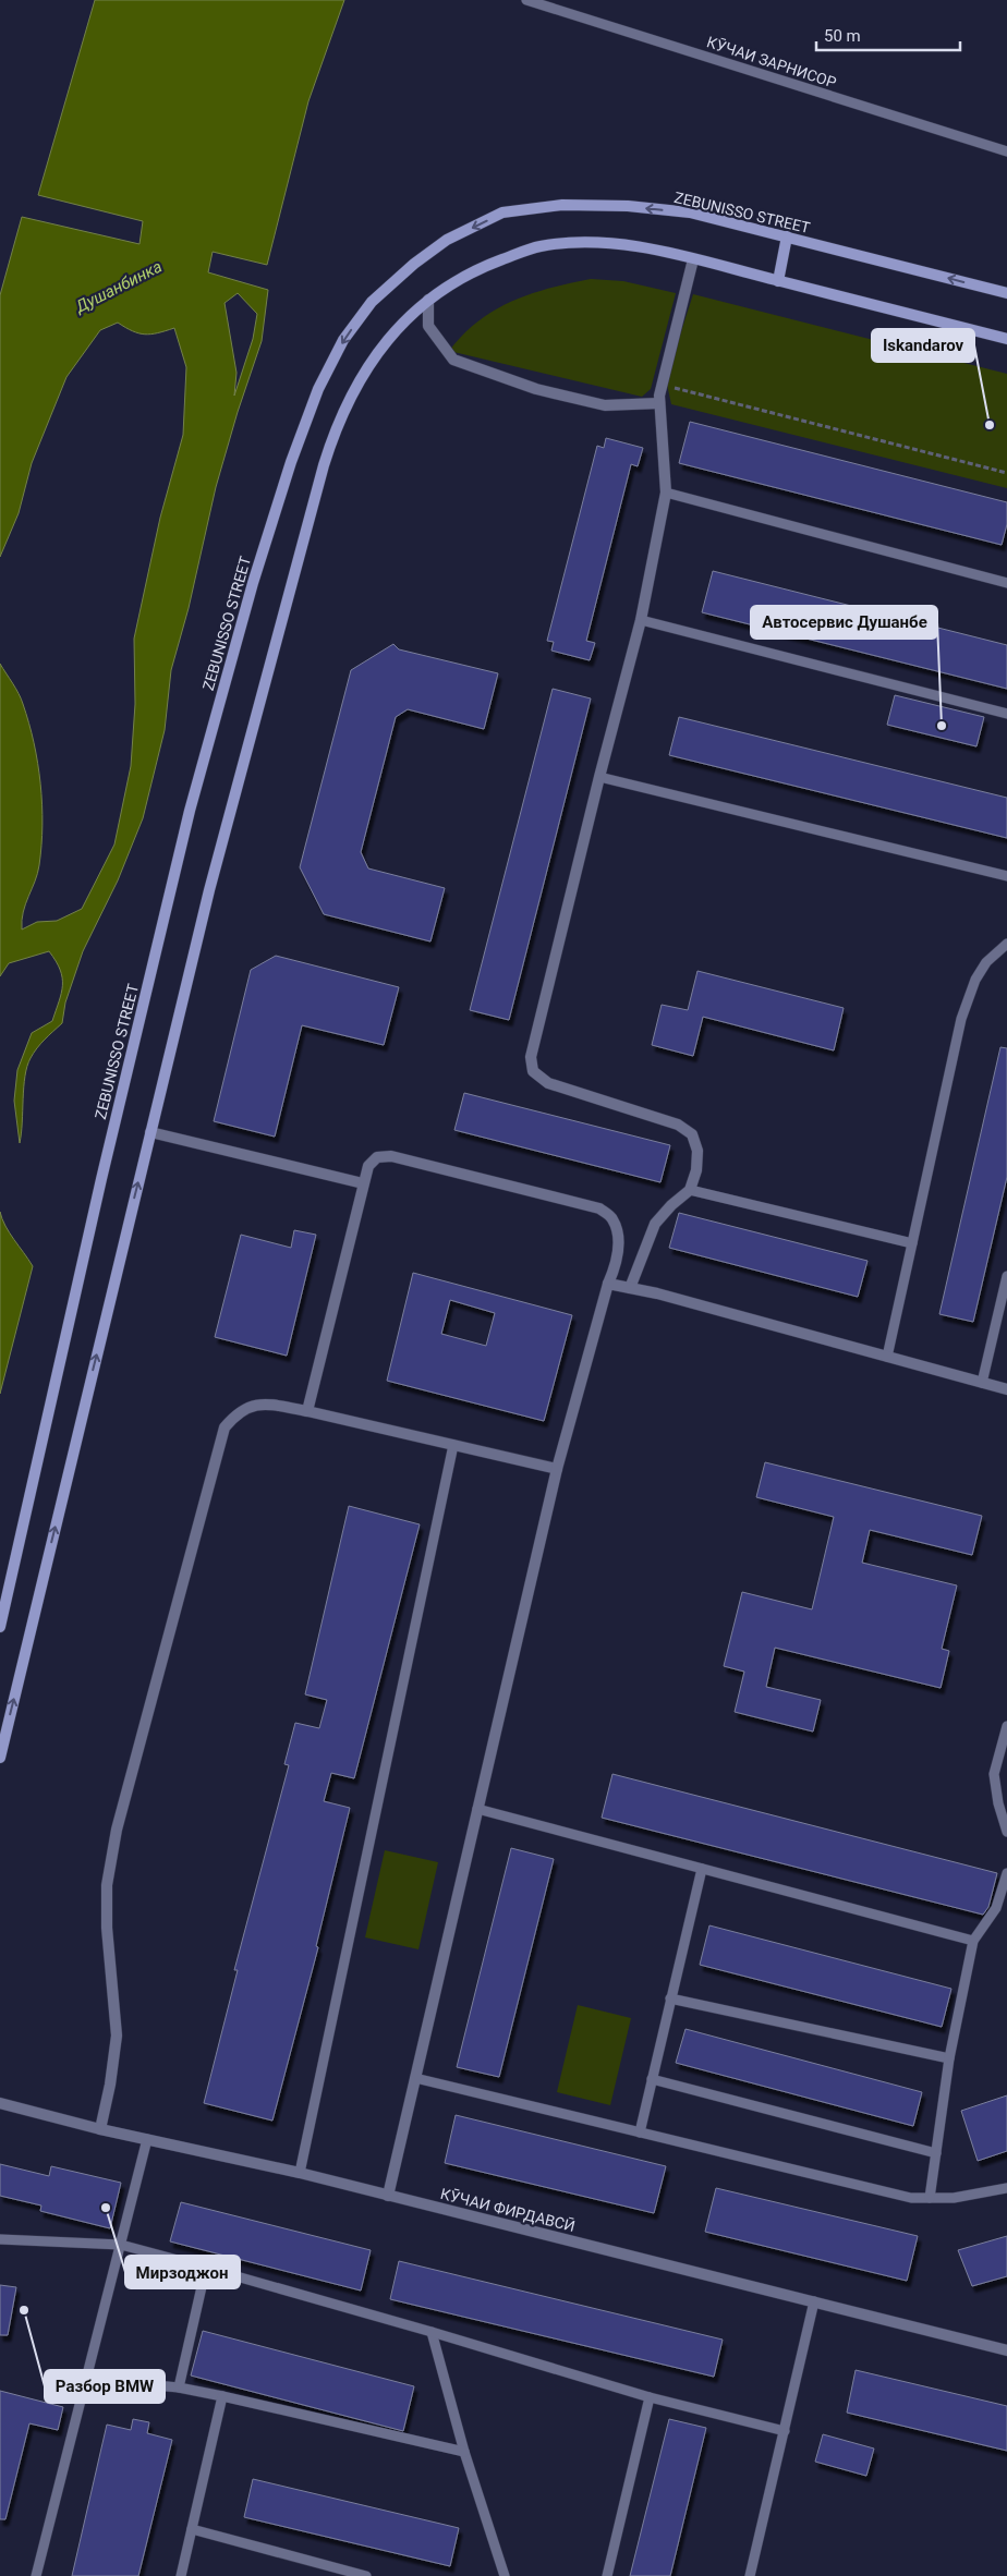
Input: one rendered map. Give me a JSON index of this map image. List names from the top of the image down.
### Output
{
  "streets": {
    "main road": ["ZEBUNISSO STREET"],
    "street": ["КӮЧАИ ФИРДАВСӢ"],
    "lane": ["КӮЧАИ ЗАРНИСОР"]
  },
  "water": ["Душанбинка"],
  "places": [
    "Iskandarov",
    "Автосервис Душанбе",
    "Мирзоджон",
    "Разбор BMW"
  ],
  "scale_bar": "50 m"
}
